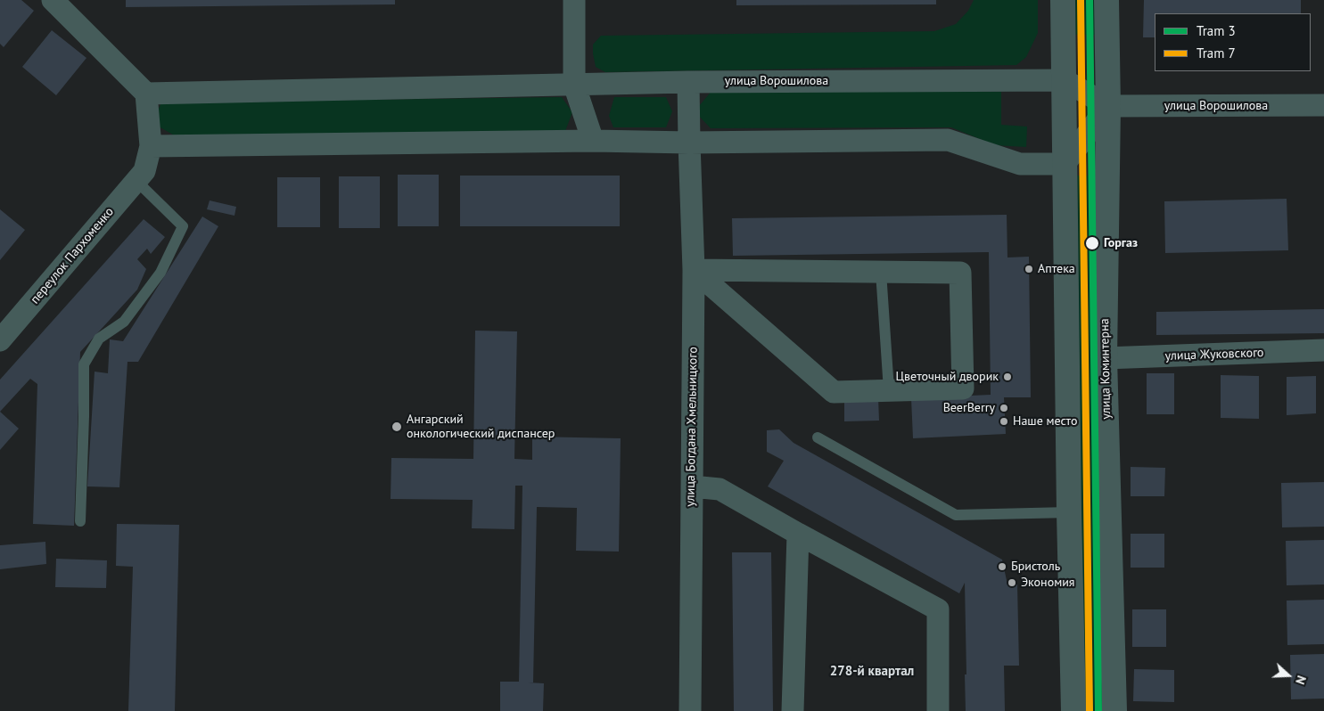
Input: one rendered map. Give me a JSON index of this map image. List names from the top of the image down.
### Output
{
  "streets": {
    "street": [
      "улица Ворошилова",
      "переулок Пархоменко",
      "улица Жуковского",
      "улица Коминтерна",
      "улица Богдана Хмельницкого"
    ]
  },
  "crossings": [
    ["улица Ворошилова", "улица Коминтерна"],
    ["улица Ворошилова", "улица Богдана Хмельницкого"],
    ["улица Жуковского", "улица Коминтерна"]
  ],
  "districts": ["278-й квартал"],
  "places": [
    "Горгаз",
    "Аптека",
    "Цветочный дворик",
    "BeerBerry",
    "Наше место",
    "Ангарский онкологический диспансер",
    "Бристоль",
    "Экономия"
  ],
  "lines": ["tram line 3", "tram line 7"],
  "legend": ["Tram 3", "Tram 7"],
  "north": "right"
}
